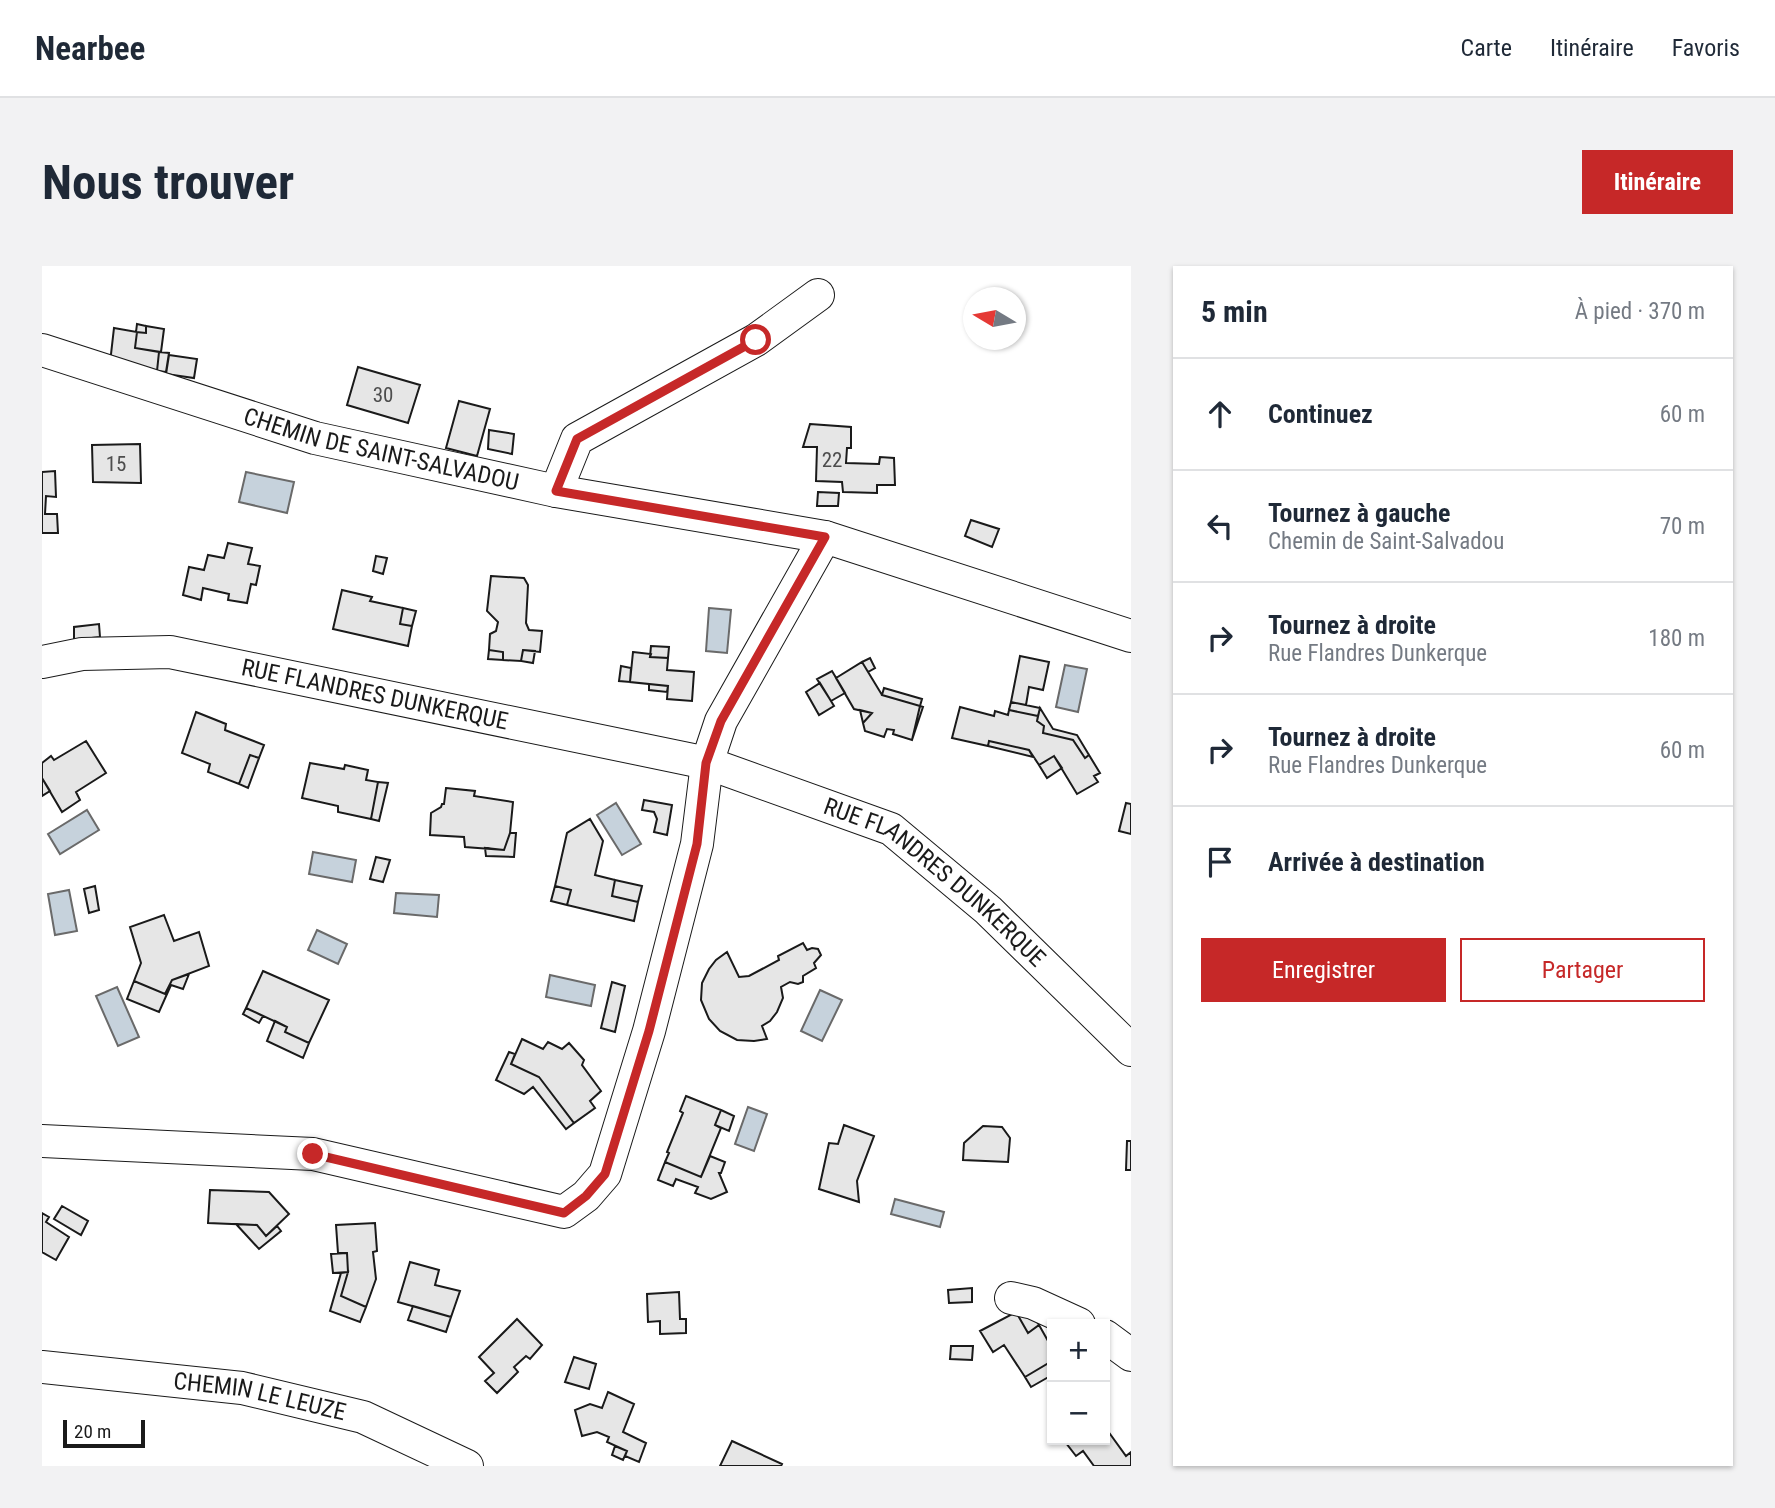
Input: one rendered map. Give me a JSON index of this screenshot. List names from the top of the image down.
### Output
{
  "streets": {
    "street": ["CHEMIN DE SAINT-SALVADOU", "RUE FLANDRES DUNKERQUE", "CHEMIN LE LEUZE"]
  },
  "house_numbers": ["30", "22", "15"],
  "scale_bar": "20 m",
  "north": "left",
  "page": {
    "header": "Nearbee",
    "nav": ["Carte", "Itinéraire", "Favoris"],
    "buttons": [
      "Itinéraire",
      ["Enregistrer", "Partager"]
    ],
    "title": "Nous trouver",
    "heading": ["5 min", "À pied · 370 m"],
    "list": [
      ["Continuez", "60 m"],
      ["Tournez à gauche", "Chemin de Saint-Salvadou", "70 m"],
      ["Tournez à droite", "Rue Flandres Dunkerque", "180 m"],
      ["Tournez à droite", "Rue Flandres Dunkerque", "60 m"],
      "Arrivée à destination"
    ],
    "map_buttons": ["+", "−"],
    "scale": "20 m"
  }
}
